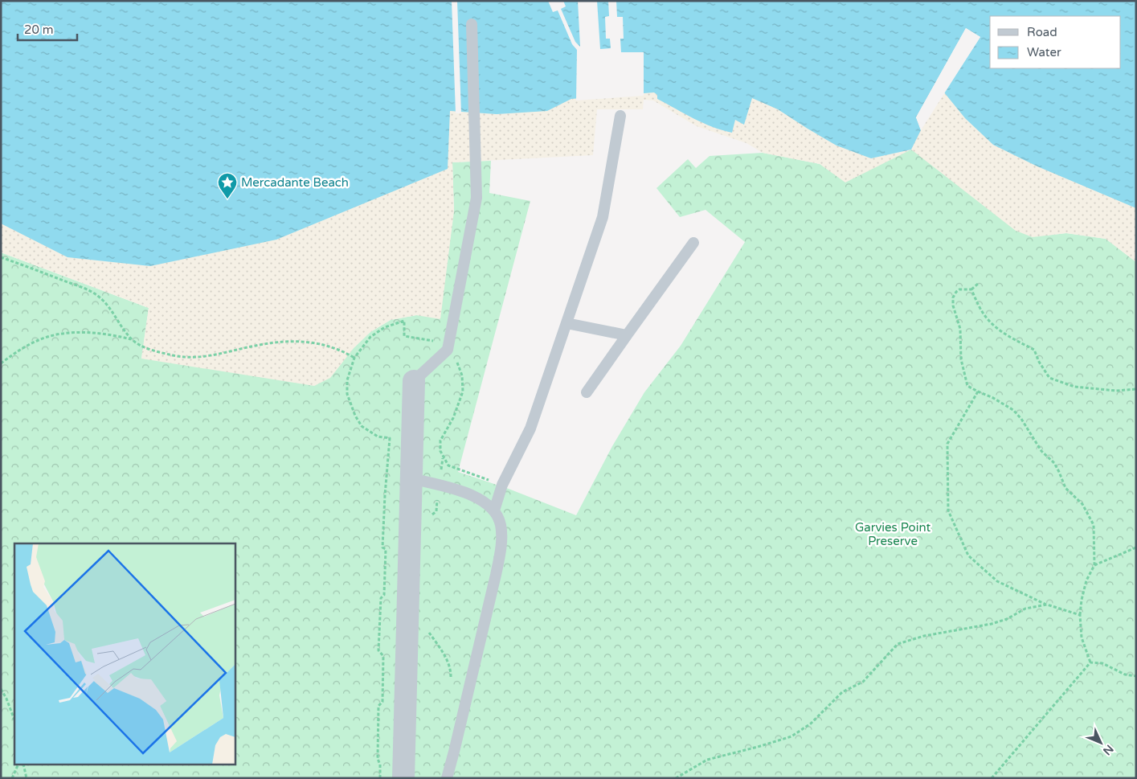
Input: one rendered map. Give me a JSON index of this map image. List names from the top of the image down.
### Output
{
  "parks": ["Garvies Point Preserve"],
  "places": {
    "place": ["Mercadante Beach"]
  },
  "legend": ["Road", "Water"],
  "scale_bar": "20 m",
  "north": "bottom right"
}
